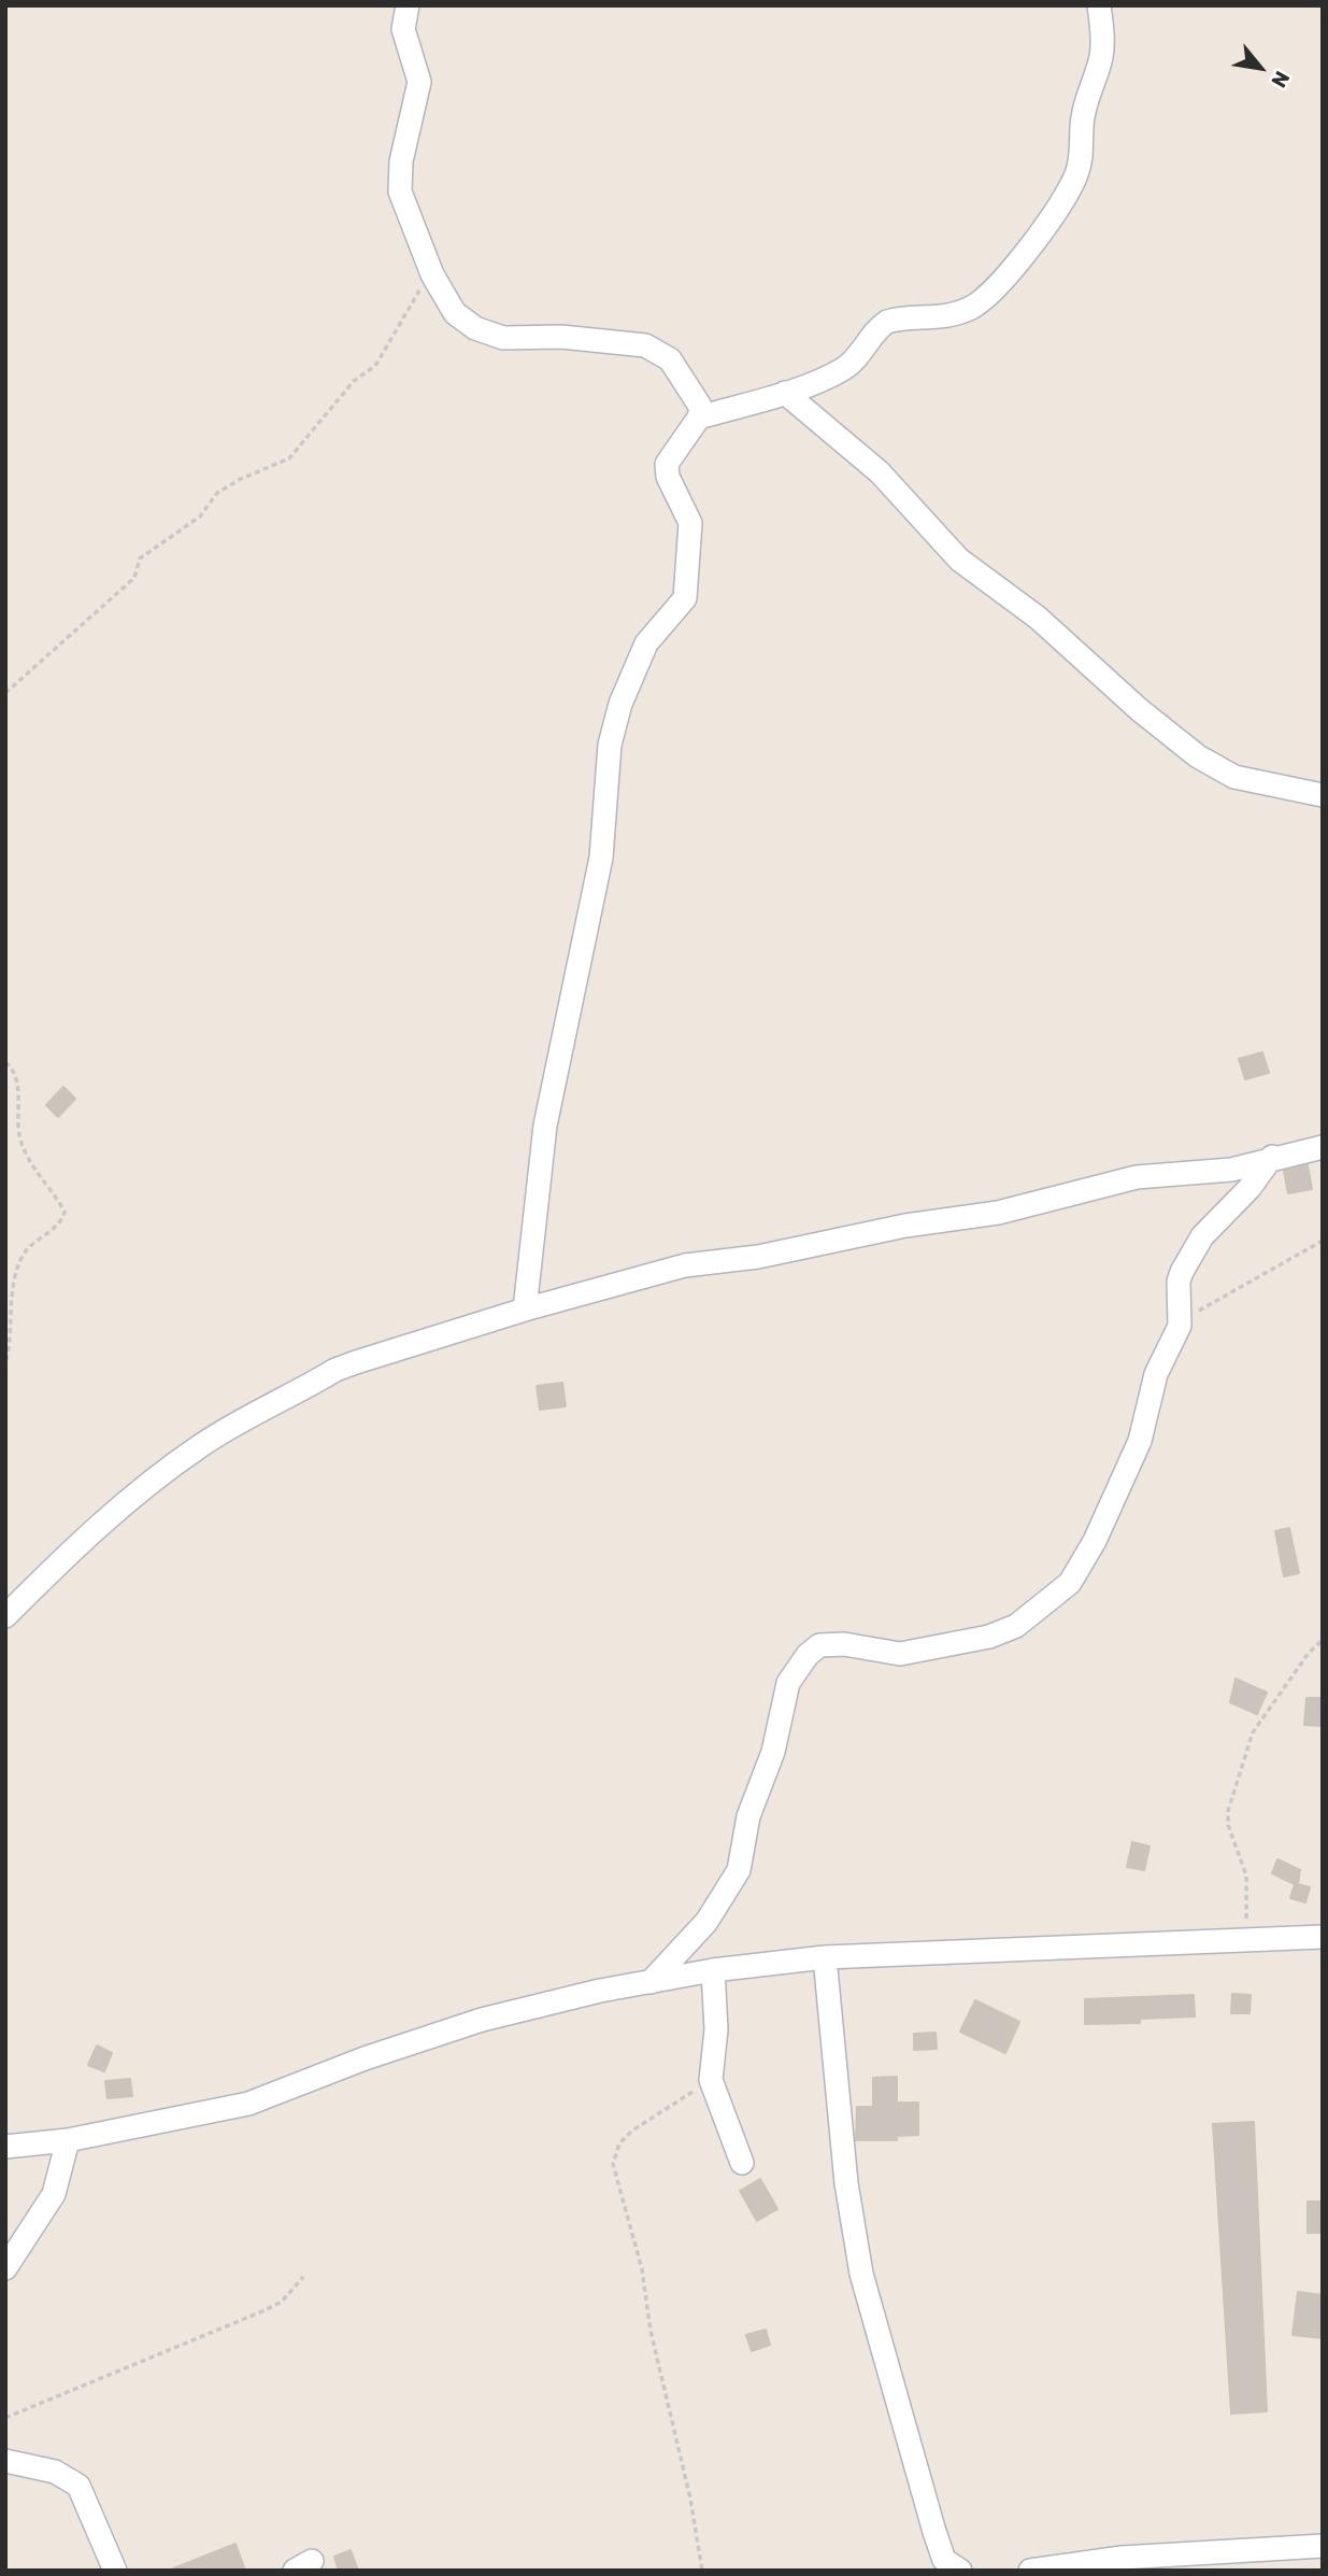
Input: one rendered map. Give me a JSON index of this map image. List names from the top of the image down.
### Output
{
  "north": "bottom right"
}
